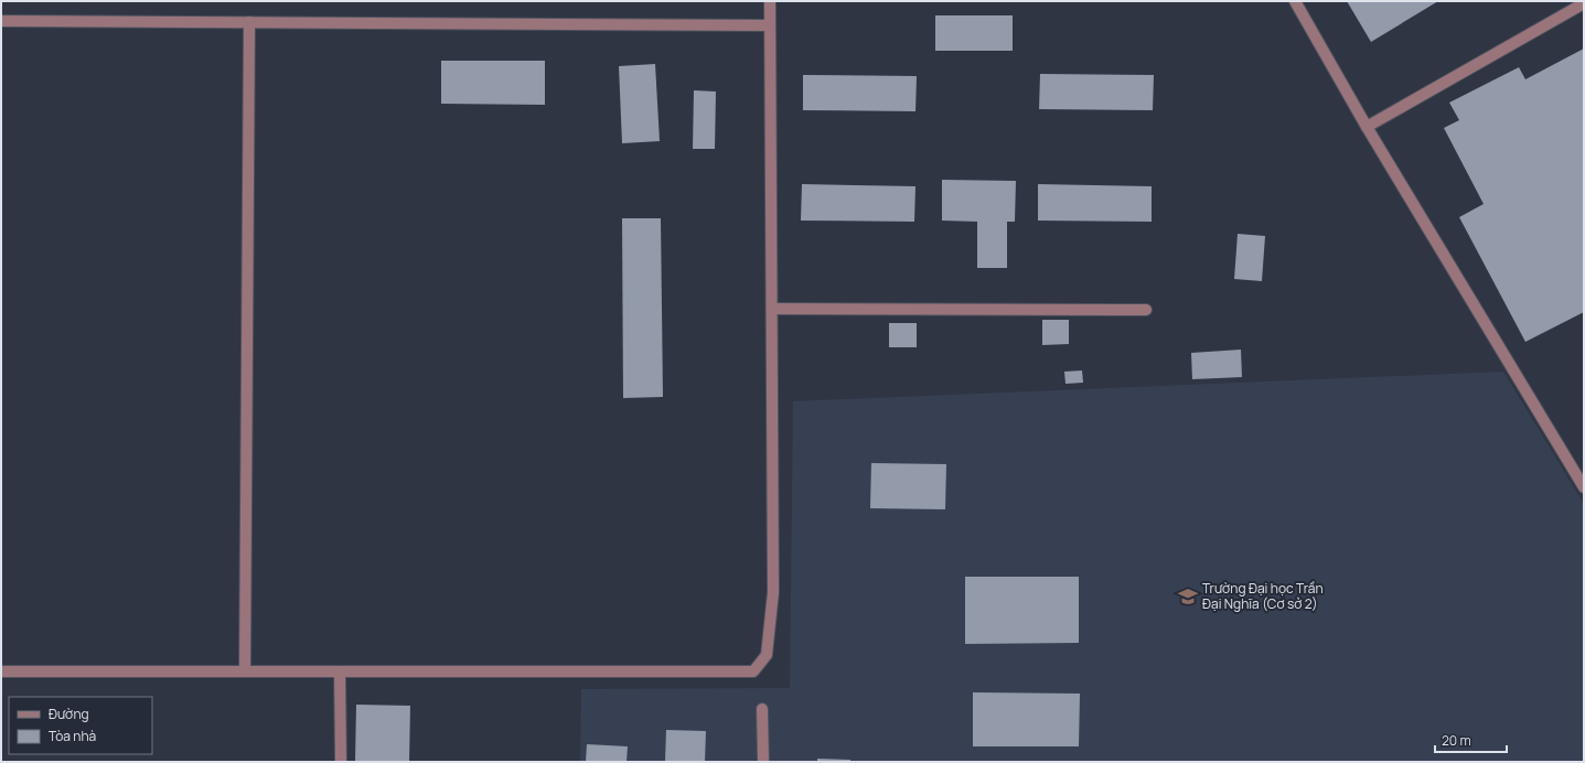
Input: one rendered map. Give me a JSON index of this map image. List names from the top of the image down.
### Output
{
  "places": {
    "school or university": ["Trường Đại học Trần Đại Nghĩa (Cơ sở 2)"]
  },
  "legend": ["Đường", "Tòa nhà"],
  "scale_bar": "20 m"
}
